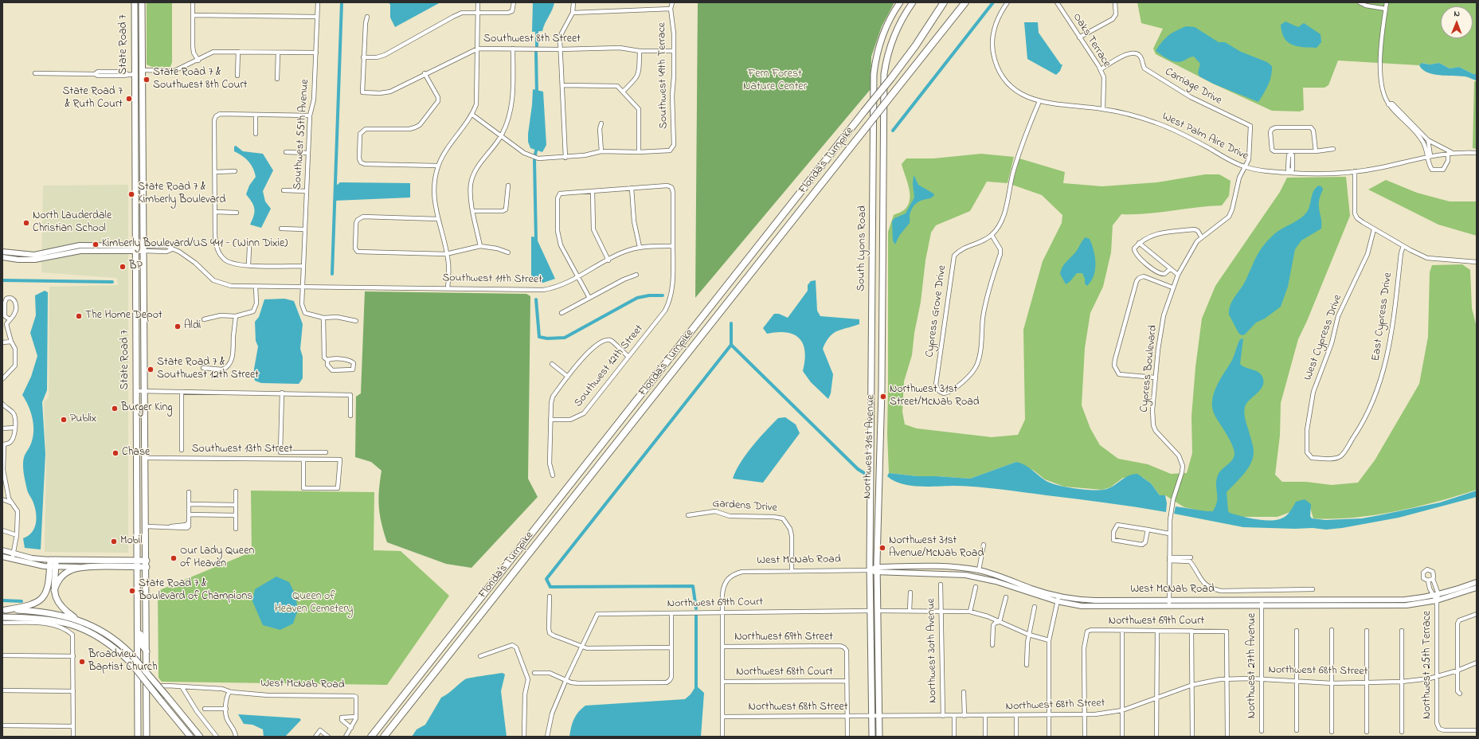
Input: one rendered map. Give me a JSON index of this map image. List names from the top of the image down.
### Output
{
  "streets": {
    "highway": ["Florida's Turnpike"],
    "main road": [
      "State Road 7",
      "South Lyons Road",
      "Northwest 31st Avenue",
      "West McNab Road"
    ],
    "street": [
      "Southwest 8th Street",
      "Oaks Terrace",
      "Southwest 49th Terrace",
      "Carriage Drive",
      "Southwest 55th Avenue",
      "West Palm Aire Drive",
      "Southwest 11th Street",
      "Cypress Grove Drive",
      "East Cypress Drive",
      "West Cypress Drive",
      "Southwest 12th Street",
      "Cypress Boulevard",
      "Southwest 13th Street",
      "Gardens Drive",
      "Northwest 69th Court",
      "Northwest 69th Street",
      "Northwest 30th Avenue",
      "Northwest 25th Terrace",
      "Northwest 27th Avenue",
      "Northwest 68th Street",
      "Northwest 68th Court"
    ]
  },
  "crossings": [
    ["Southwest 8th Street", "Southwest 49th Terrace"],
    ["Oaks Terrace", "Carriage Drive"],
    ["Oaks Terrace", "West Palm Aire Drive"],
    ["State Road 7", "Southwest 11th Street"],
    ["State Road 7", "Southwest 13th Street"],
    ["State Road 7", "West McNab Road"],
    ["Carriage Drive", "West Palm Aire Drive"],
    ["Carriage Drive", "Cypress Boulevard"],
    ["Southwest 55th Avenue", "Southwest 11th Street"],
    ["West Palm Aire Drive", "Cypress Grove Drive"],
    ["West Palm Aire Drive", "Cypress Boulevard"],
    ["South Lyons Road", "Northwest 31st Avenue"],
    ["Southwest 11th Street", "Southwest 12th Street"],
    ["East Cypress Drive", "West Cypress Drive"],
    ["Cypress Boulevard", "West McNab Road"],
    ["Northwest 31st Avenue", "West McNab Road"],
    ["Northwest 31st Avenue", "Northwest 69th Court"],
    ["Northwest 31st Avenue", "Northwest 68th Street"],
    ["Gardens Drive", "West McNab Road"],
    ["West McNab Road", "Northwest 69th Court"],
    ["West McNab Road", "Northwest 25th Terrace"],
    ["West McNab Road", "Northwest 27th Avenue"],
    ["Northwest 69th Court", "Northwest 68th Street"],
    ["Northwest 69th Street", "Northwest 68th Court"],
    ["Northwest 30th Avenue", "Northwest 68th Street"],
    ["Northwest 25th Terrace", "Northwest 68th Street"],
    ["Northwest 27th Avenue", "Northwest 68th Street"]
  ],
  "parks": ["Fern Forest Nature Center", "Queen of Heaven Cemetery"],
  "places": [
    "State Road 7 & Southwest 8th Court",
    "State Road 7 & Ruth Court",
    "State Road 7 & Kimberly Boulevard",
    "North Lauderdale Christian School",
    "Kimberly Boulevard/US 441 - (Winn Dixie)",
    "BP",
    "The Home Depot",
    "Aldi",
    "State Road 7 & Southwest 12th Street",
    "Northwest 31st Street/McNab Road",
    "Burger King",
    "Publix",
    "Chase",
    "Mobil",
    "Northwest 31st Avenue/McNab Road",
    "Our Lady Queen of Heaven",
    "State Road 7 & Boulevard of Champions",
    "Broadview Baptist Church"
  ],
  "north": "top"
}
